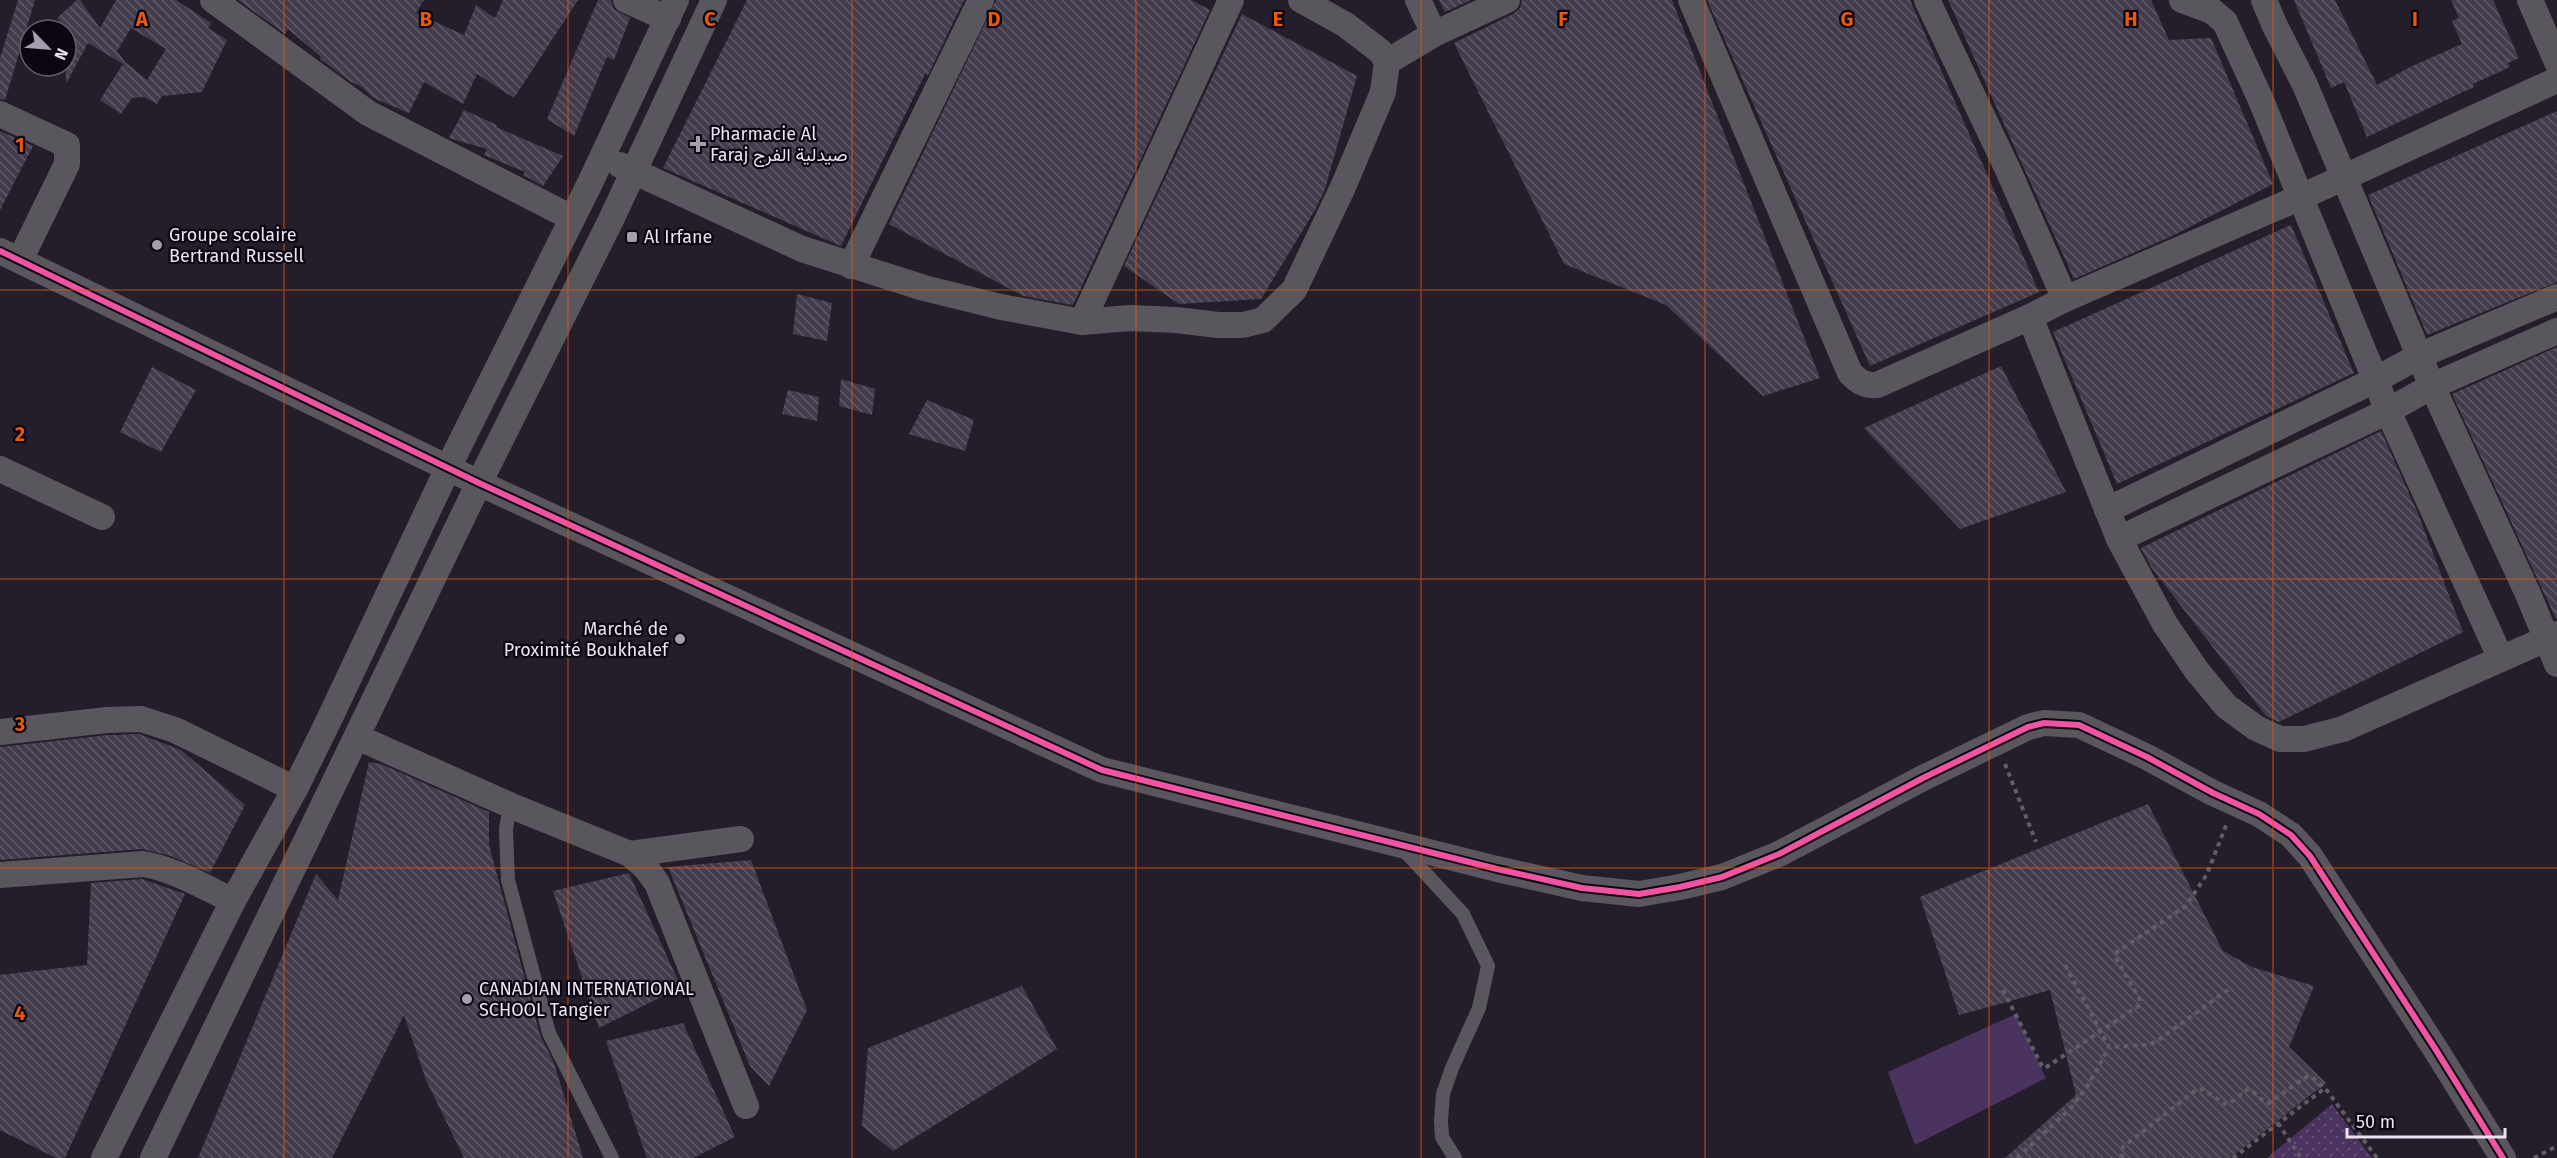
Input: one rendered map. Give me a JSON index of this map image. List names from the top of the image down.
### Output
{
  "places": {
    "health": ["Pharmacie Al Faraj صيدلية الفرج"],
    "transit": ["Al Irfane"],
    "other": ["Groupe scolaire Bertrand Russell", "Marché de Proximité Boukhalef", "CANADIAN INTERNATIONAL SCHOOL Tangier"]
  },
  "scale_bar": "50 m",
  "north": "bottom right",
  "grid": {
    "columns": [
      "A",
      "B",
      "C",
      "D",
      "E",
      "F",
      "G",
      "H",
      "I"
    ],
    "rows": [
      "1",
      "2",
      "3",
      "4"
    ]
  }
}
